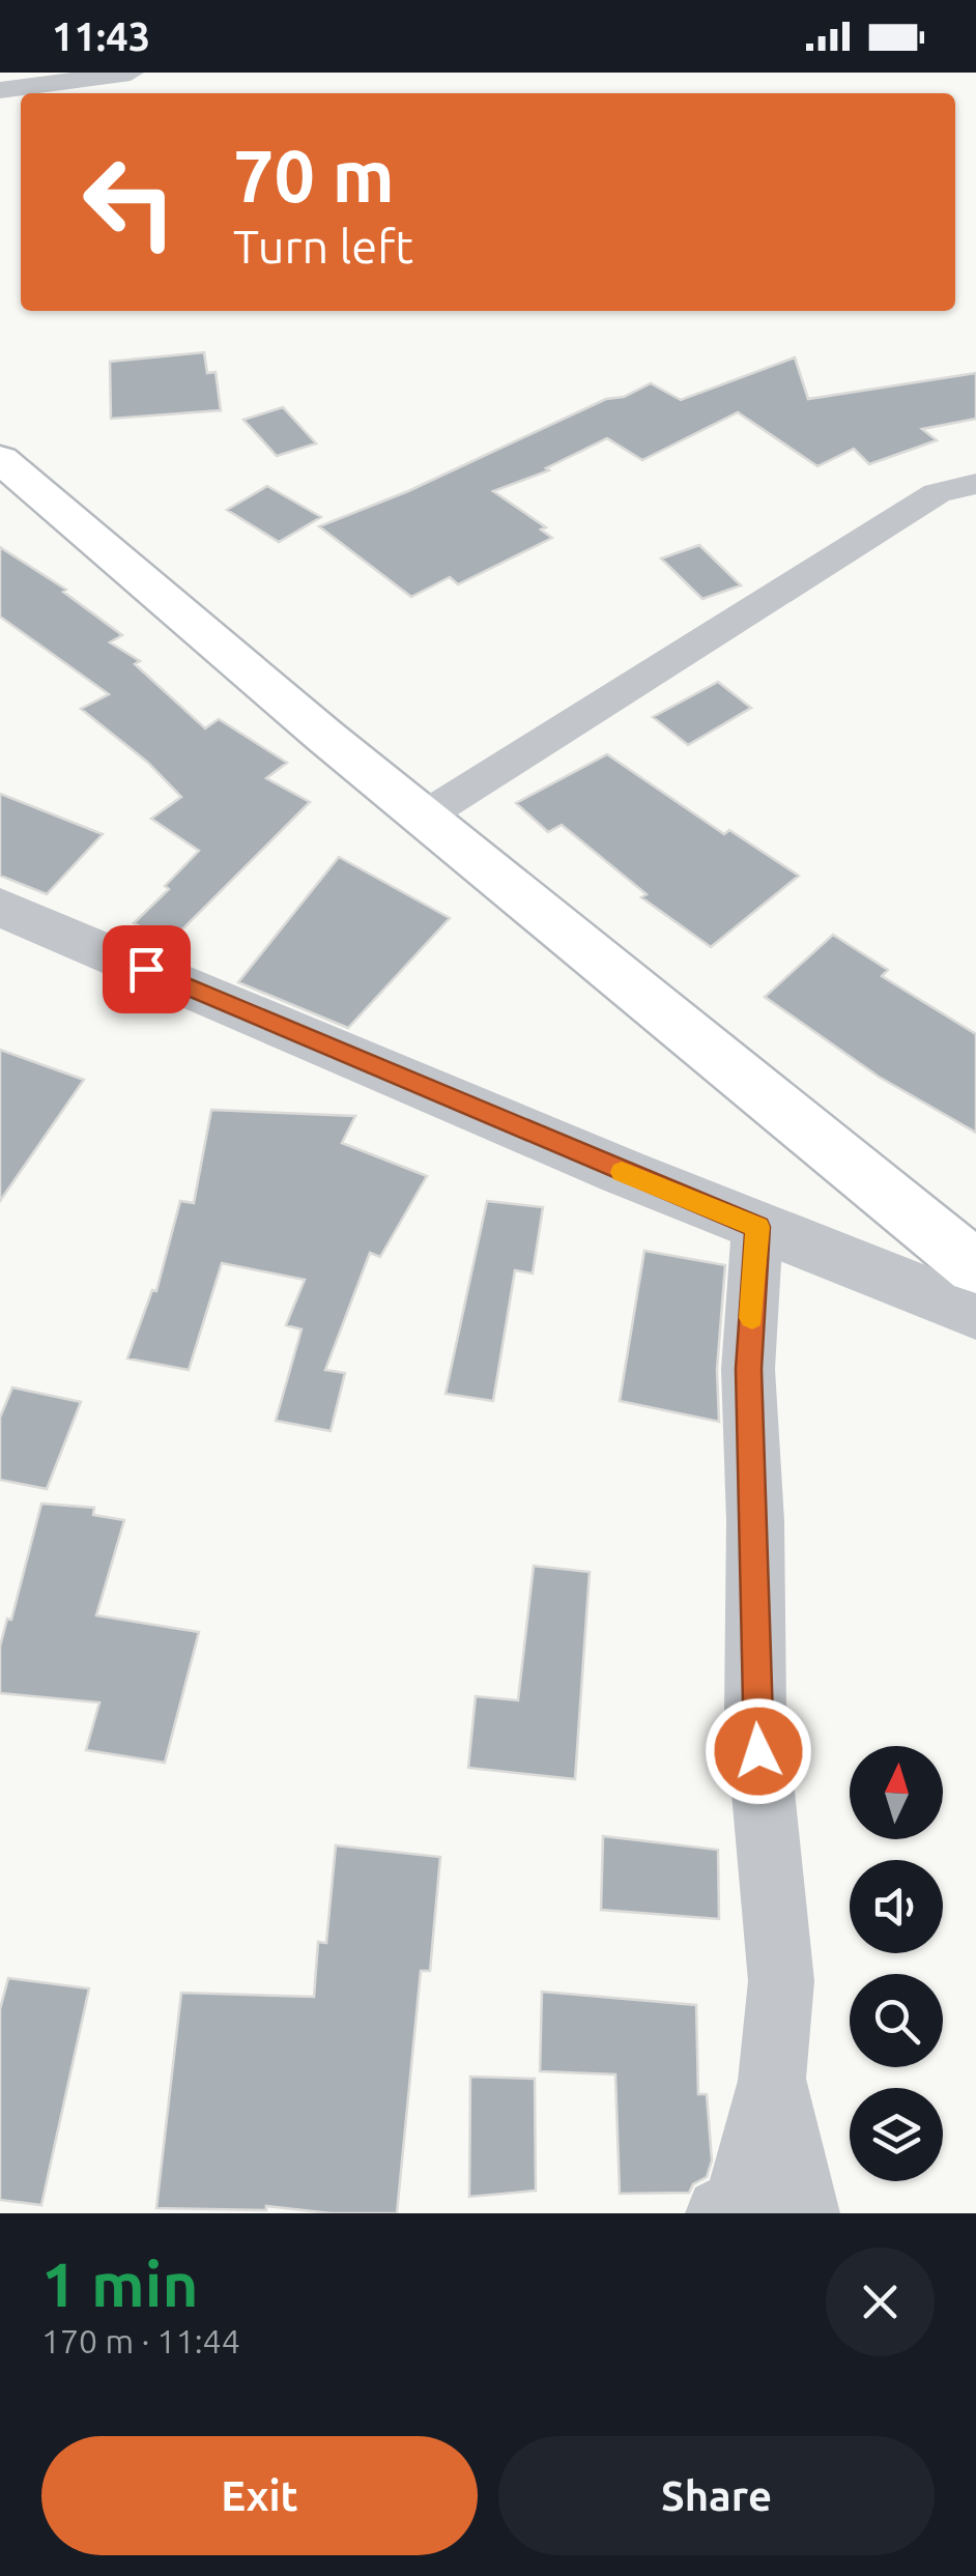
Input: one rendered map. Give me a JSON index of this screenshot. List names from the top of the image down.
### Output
{
  "north": "top",
  "page": {
    "status": "11:43",
    "turn": ["70 m", "Turn left"],
    "heading": ["1 min", "170 m · 11:44"],
    "buttons": ["Exit", "Share"]
  }
}
